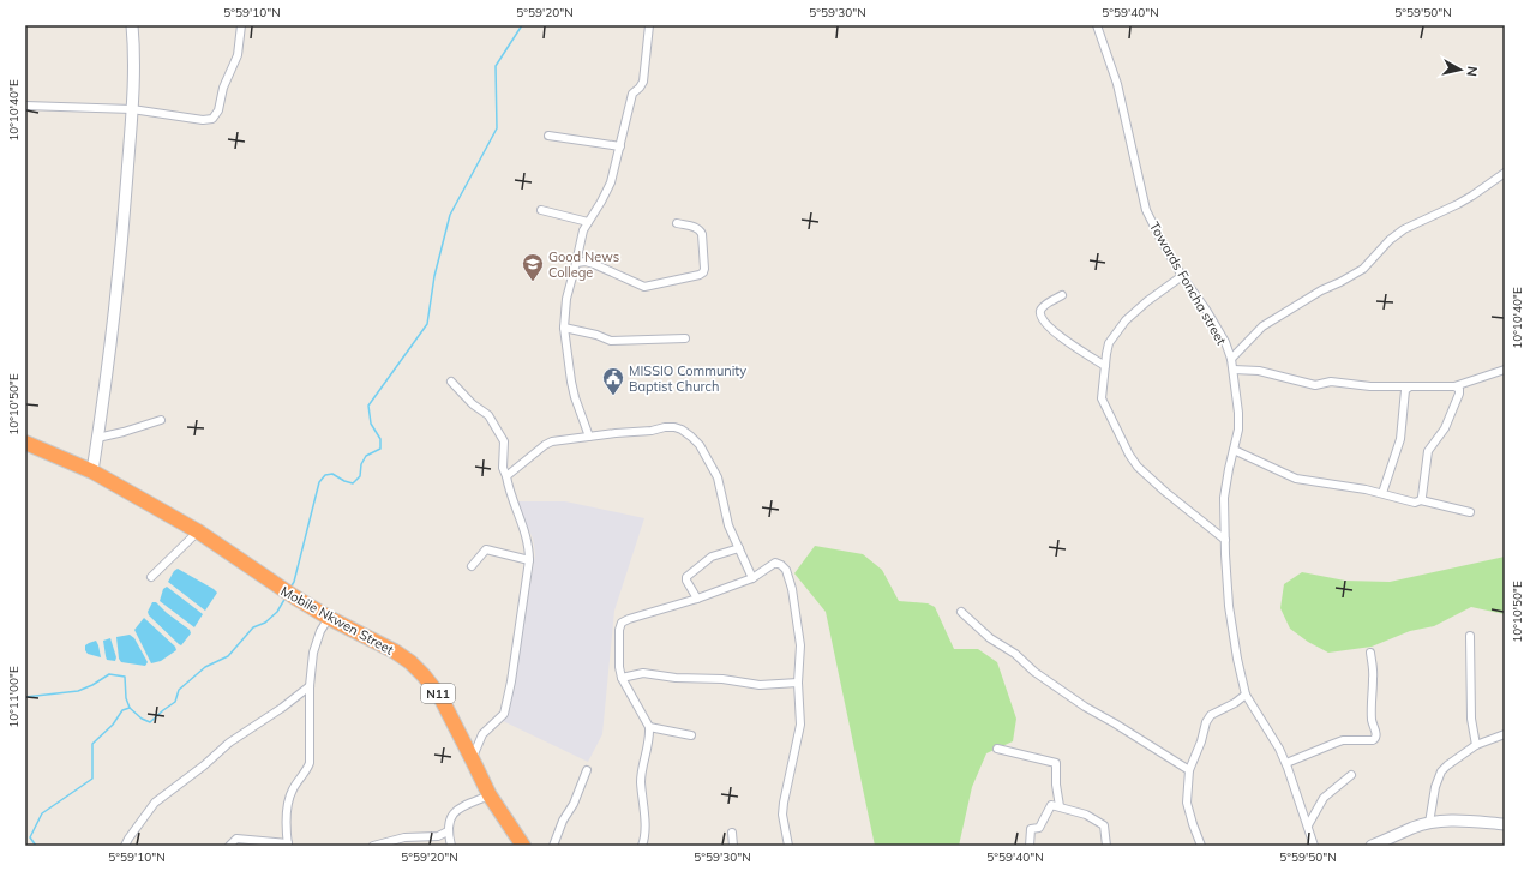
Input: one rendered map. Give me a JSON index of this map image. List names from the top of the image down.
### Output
{
  "streets": {
    "highway": ["Mobile Nkwen Street", "N11"],
    "street": ["Towards Foncha street"]
  },
  "places": {
    "school or university": ["Good News College"],
    "public building": ["MISSIO Community Baptist Church"]
  },
  "north": "right",
  "coordinates": [
    "5°59'10\"N",
    "5°59'20\"N",
    "5°59'30\"N",
    "5°59'40\"N",
    "5°59'50\"N",
    "10°10'40\"E",
    "10°10'50\"E",
    "10°11'00\"E"
  ]
}
